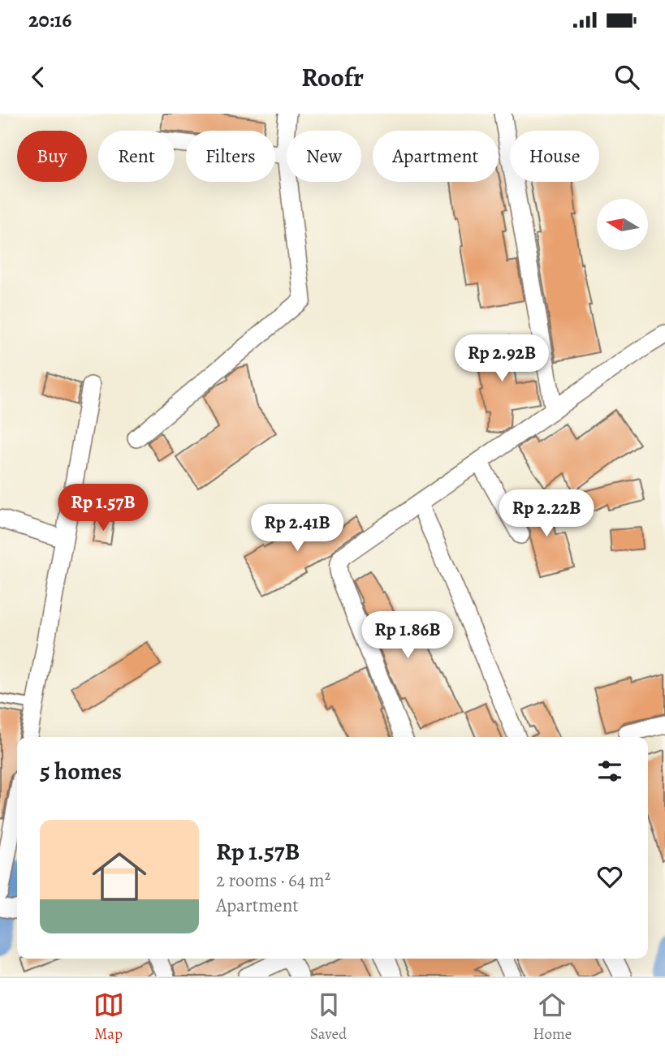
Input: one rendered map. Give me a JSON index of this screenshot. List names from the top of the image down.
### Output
{
  "north": "left",
  "page": {
    "status": "20:16",
    "header": "Roofr",
    "chip": [
      "Buy",
      "Rent",
      "Filters",
      "New",
      "Apartment",
      "House"
    ],
    "price": [
      "Rp 2.92B",
      "Rp 1.57B",
      "Rp 2.22B",
      "Rp 2.41B",
      "Rp 1.86B"
    ],
    "heading": "5 homes",
    "list": [
      {
        "name": "Rp 1.57B",
        "note": "2 rooms · 64 m² · Apartment"
      }
    ],
    "tabs": ["Map", "Saved", "Home"]
  }
}
